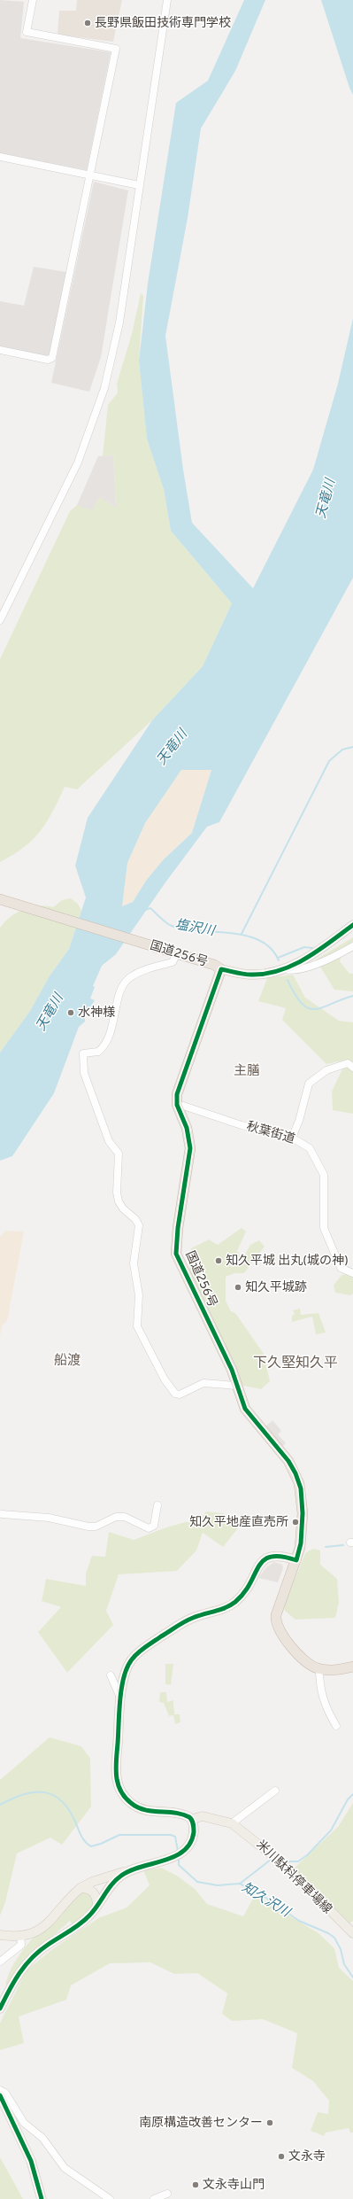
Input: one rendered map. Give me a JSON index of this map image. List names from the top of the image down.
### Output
{
  "streets": {
    "highway": ["国道256号"],
    "main road": ["米川駄科停車場線"],
    "street": ["秋葉街道"]
  },
  "crossings": [
    ["国道256号", "秋葉街道"]
  ],
  "districts": ["主膳", "船渡", "下久堅知久平"],
  "water": ["天竜川", "塩沢川", "知久沢川"],
  "places": [
    "長野県飯田技術専門学校",
    "水神様",
    "知久平城 出丸(城の神)",
    "知久平城跡",
    "知久平地産直売所",
    "南原構造改善センター",
    "文永寺",
    "文永寺山門"
  ]
}
